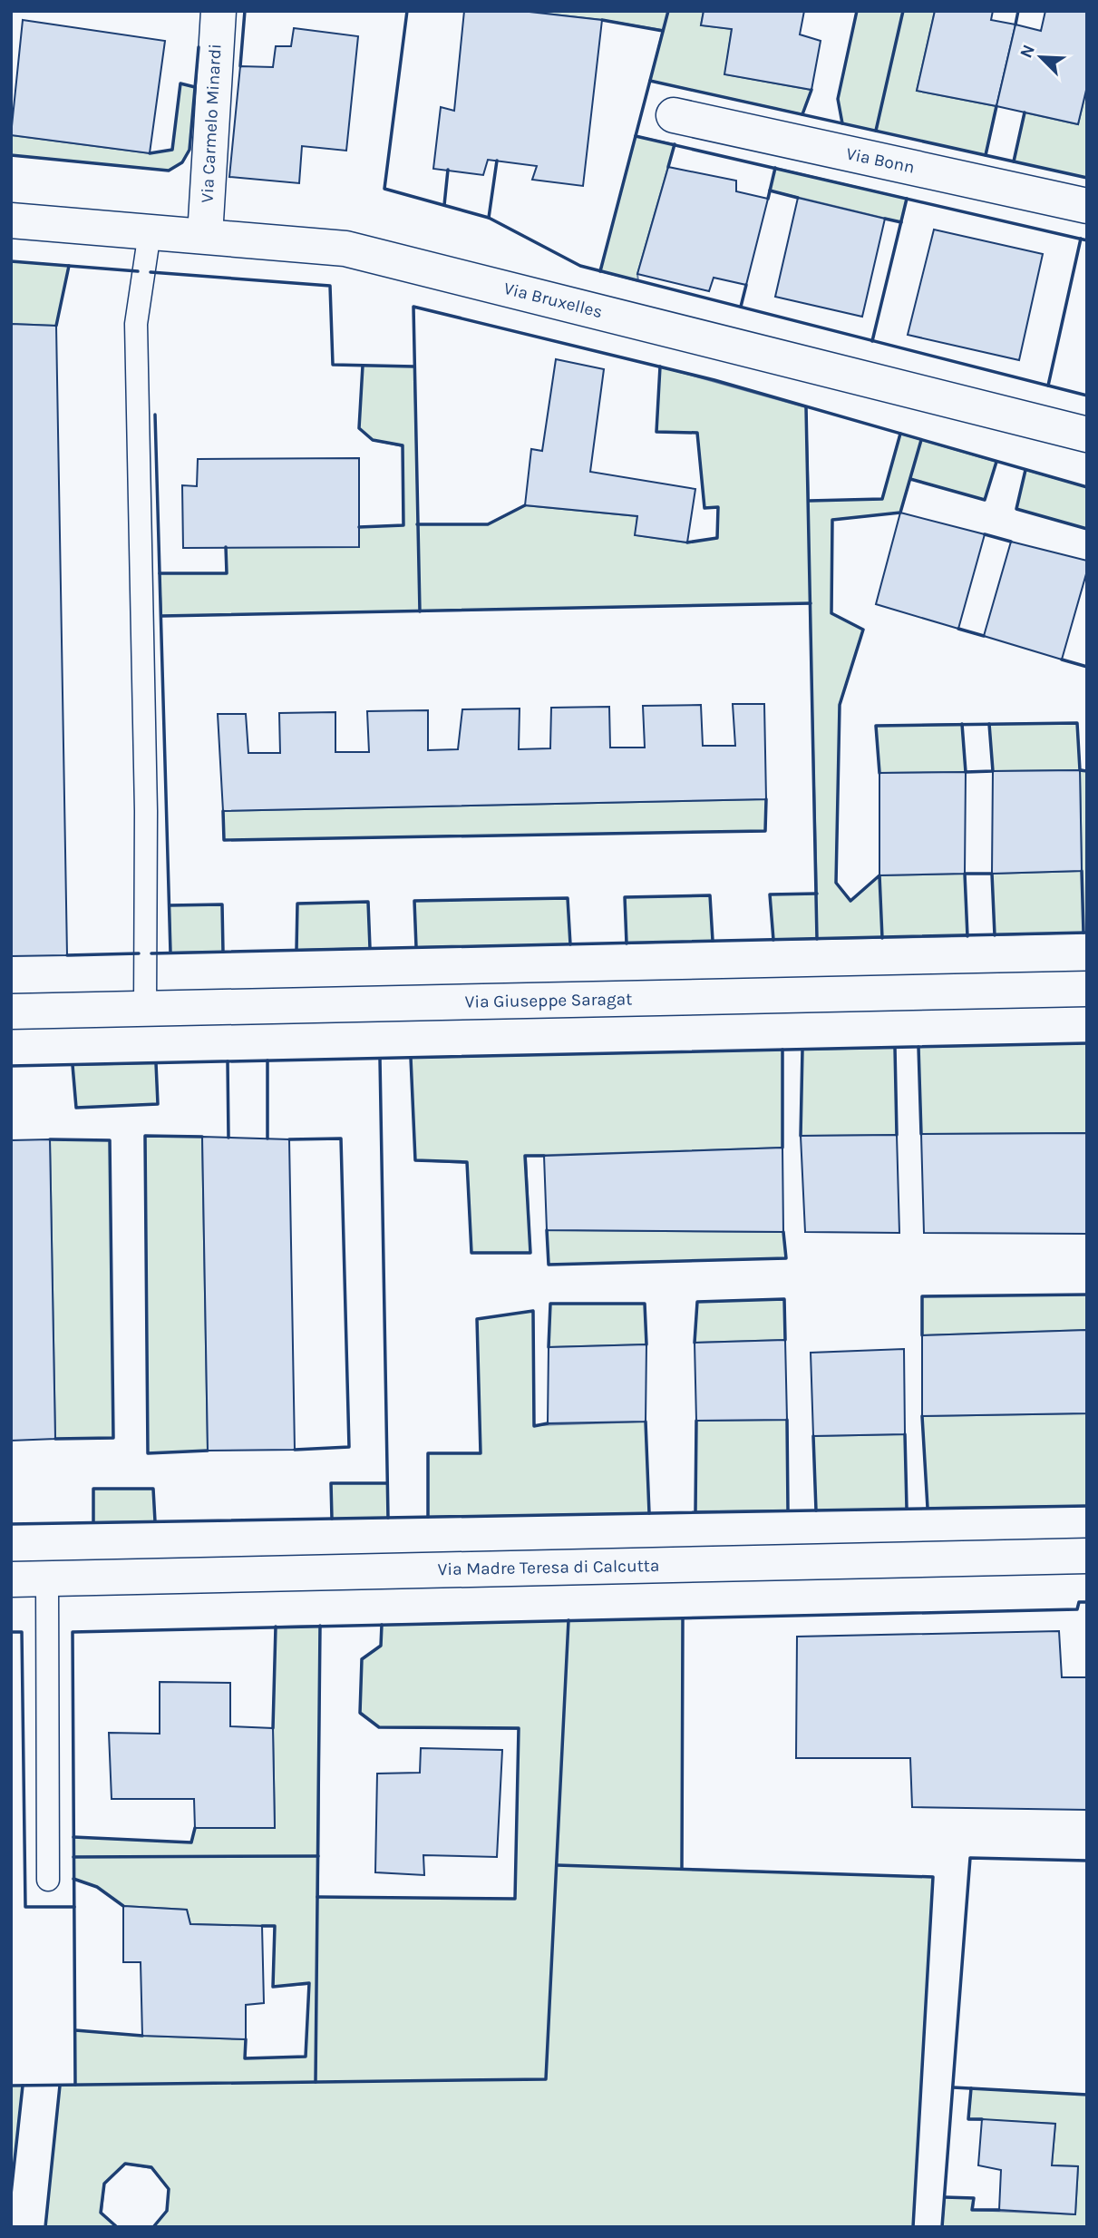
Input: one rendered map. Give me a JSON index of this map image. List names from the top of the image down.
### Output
{
  "streets": {
    "street": [
      "Via Carmelo Minardi",
      "Via Bonn",
      "Via Bruxelles",
      "Via Giuseppe Saragat",
      "Via Madre Teresa di Calcutta"
    ]
  },
  "crossings": [
    ["Via Carmelo Minardi", "Via Bruxelles"]
  ],
  "north": "top left"
}
